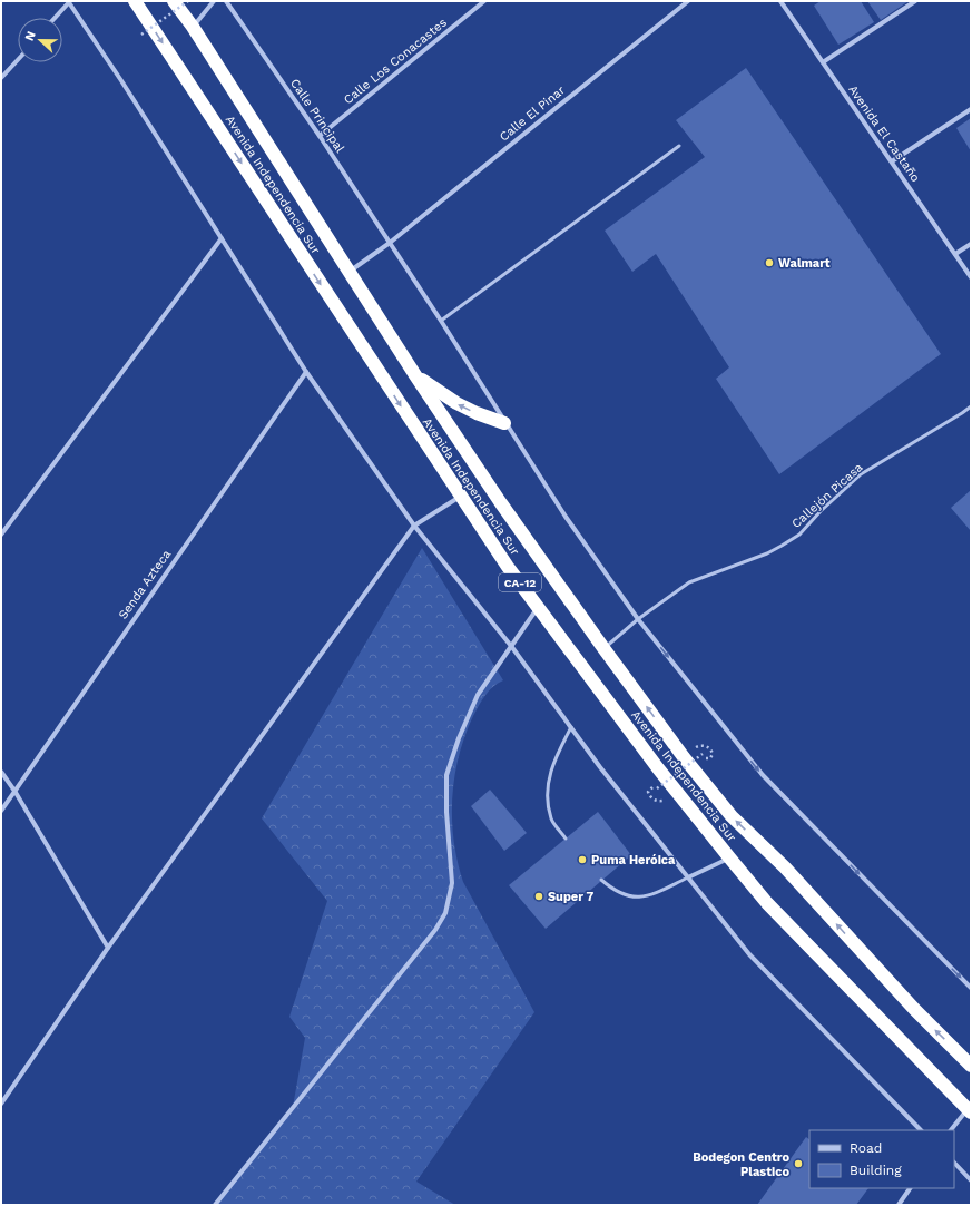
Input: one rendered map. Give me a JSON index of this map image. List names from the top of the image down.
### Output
{
  "streets": {
    "highway": ["Avenida Independencia Sur", "CA-12"],
    "street": [
      "Calle Los Conacastes",
      "Calle El Pinar",
      "Calle Principal",
      "Avenida El Castaño",
      "Senda Azteca"
    ],
    "lane": ["Callejón Picasa"]
  },
  "crossings": [
    ["Calle Los Conacastes", "Calle Principal"],
    ["Calle El Pinar", "Calle Principal"],
    ["Calle El Pinar", "Avenida Independencia Sur"],
    ["Calle Principal", "Callejón Picasa"],
    ["Avenida Independencia Sur", "Callejón Picasa"]
  ],
  "one_way": ["Calle Principal"],
  "places": [
    "Walmart",
    "Puma Heróica",
    "Super 7",
    "Bodegon Centro Plastico"
  ],
  "legend": ["Road", "Building"],
  "north": "left"
}
